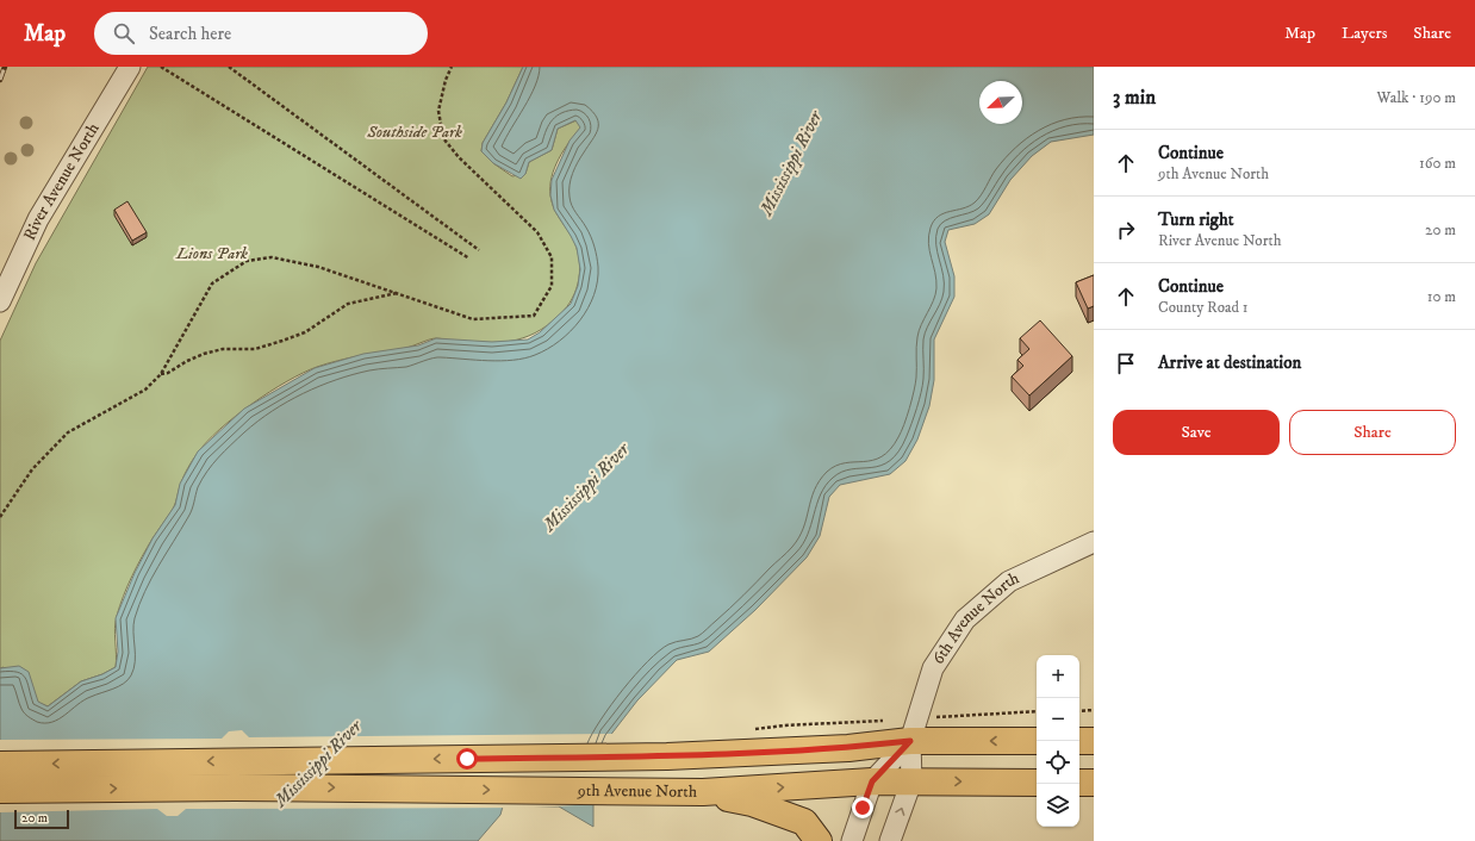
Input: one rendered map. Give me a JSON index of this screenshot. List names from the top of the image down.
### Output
{
  "streets": {
    "main road": ["9th Avenue North"],
    "street": ["River Avenue North", "6th Avenue North"]
  },
  "crossings": [
    ["6th Avenue North", "9th Avenue North"]
  ],
  "water": ["Mississippi River"],
  "parks": ["Southside Park", "Lions Park"],
  "scale_bar": "20 m",
  "north": "bottom left",
  "page": {
    "header": "Map",
    "search": "Search here",
    "nav": ["Map", "Layers", "Share"],
    "heading": ["3 min", "Walk · 190 m"],
    "list": [
      ["Continue", "9th Avenue North", "160 m"],
      ["Turn right", "River Avenue North", "20 m"],
      ["Continue", "County Road 1", "10 m"],
      "Arrive at destination"
    ],
    "buttons": ["Save", "Share"],
    "map_buttons": ["+", "−"],
    "scale": "20 m"
  }
}
